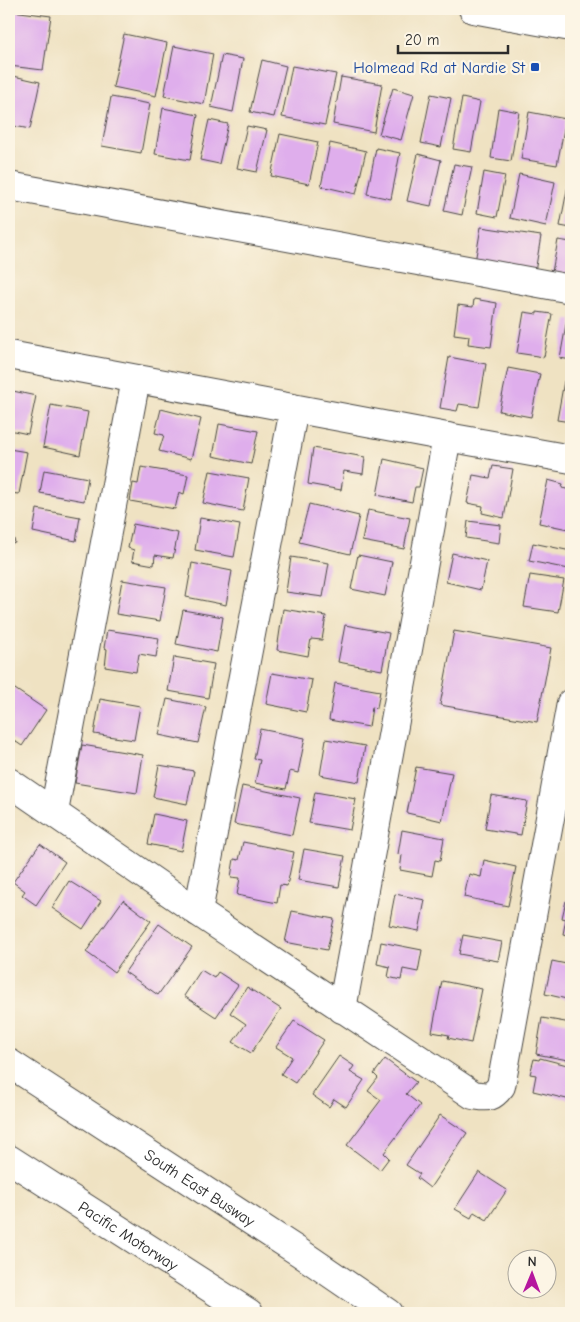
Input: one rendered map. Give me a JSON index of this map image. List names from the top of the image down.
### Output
{
  "streets": {
    "main road": ["South East Busway", "Pacific Motorway"]
  },
  "places": {
    "transit": ["Holmead Rd at Nardie St"]
  },
  "scale_bar": "20 m",
  "north": "top"
}
